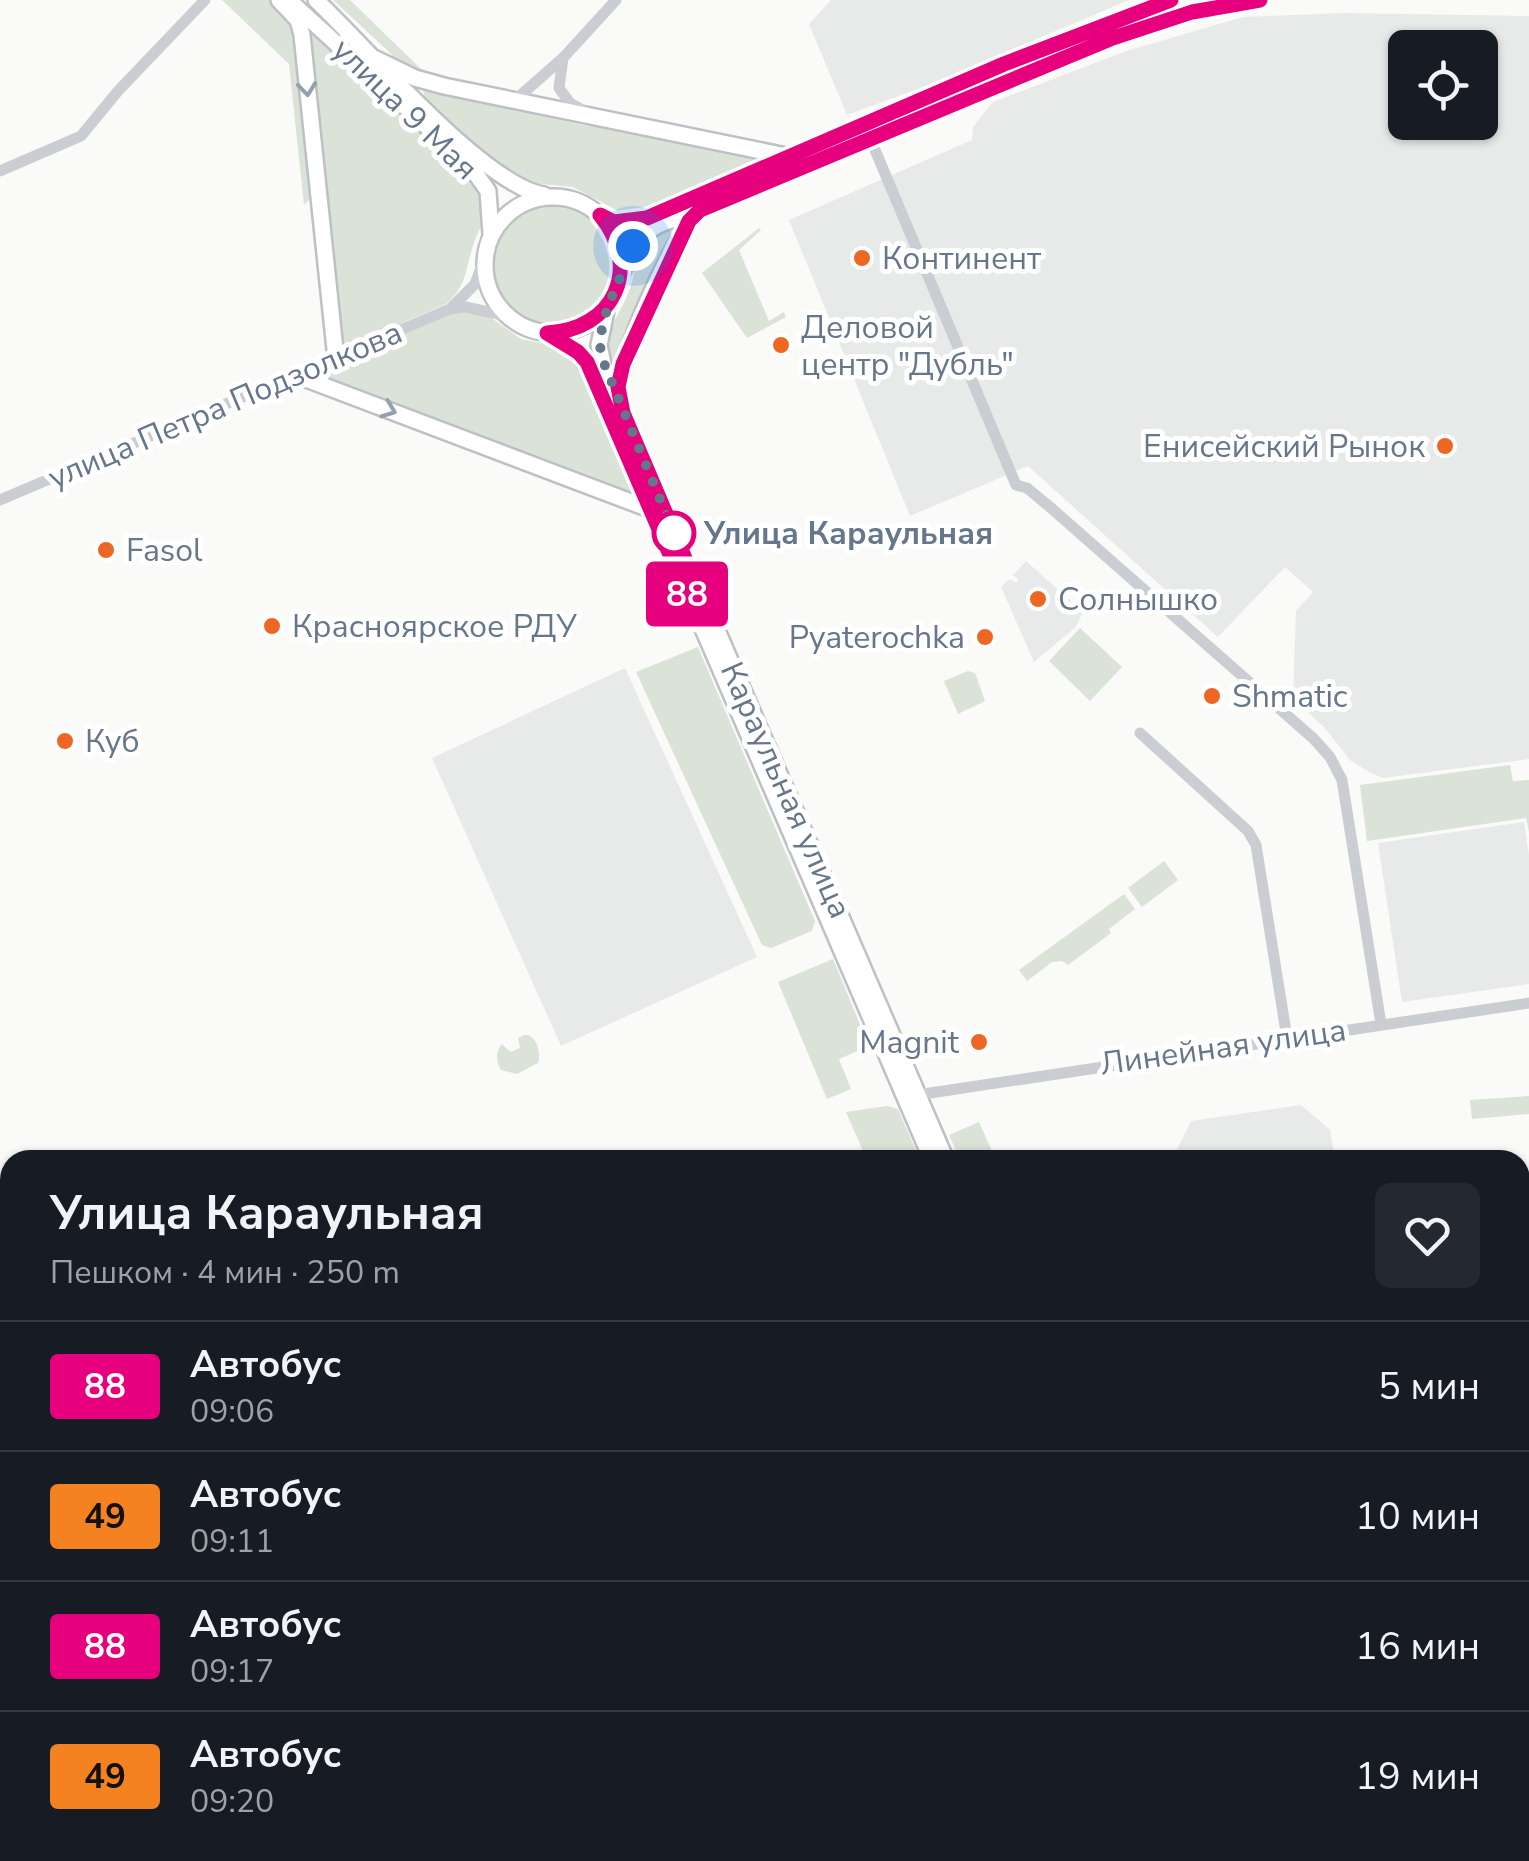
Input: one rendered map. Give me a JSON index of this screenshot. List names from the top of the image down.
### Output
{
  "streets": {
    "main road": ["улица 9 Мая", "Караульная улица"],
    "street": ["улица Петра Подзолкова", "Линейная улица"]
  },
  "crossings": [
    ["улица 9 Мая", "улица Петра Подзолкова"],
    ["улица 9 Мая", "Караульная улица"],
    ["улица Петра Подзолкова", "Караульная улица"],
    ["Караульная улица", "Линейная улица"]
  ],
  "places": [
    "Континент",
    "Деловой центр \"Дубль\"",
    "Енисейский Рынок",
    "Улица Караульная",
    "Fasol",
    "Солнышко",
    "Красноярское РДУ",
    "Pyaterochka",
    "Shmatic",
    "Куб",
    "Magnit"
  ],
  "lines": ["bus line 88"],
  "page": {
    "on_map": "88",
    "heading": ["Улица Караульная", "Пешком · 4 мин · 250 m"],
    "list": [
      {
        "mark": "88",
        "name": "Автобус",
        "note": "09:06",
        "value": "5 мин"
      },
      {
        "mark": "49",
        "name": "Автобус",
        "note": "09:11",
        "value": "10 мин"
      },
      {
        "mark": "88",
        "name": "Автобус",
        "note": "09:17",
        "value": "16 мин"
      },
      {
        "mark": "49",
        "name": "Автобус",
        "note": "09:20",
        "value": "19 мин"
      }
    ]
  }
}
